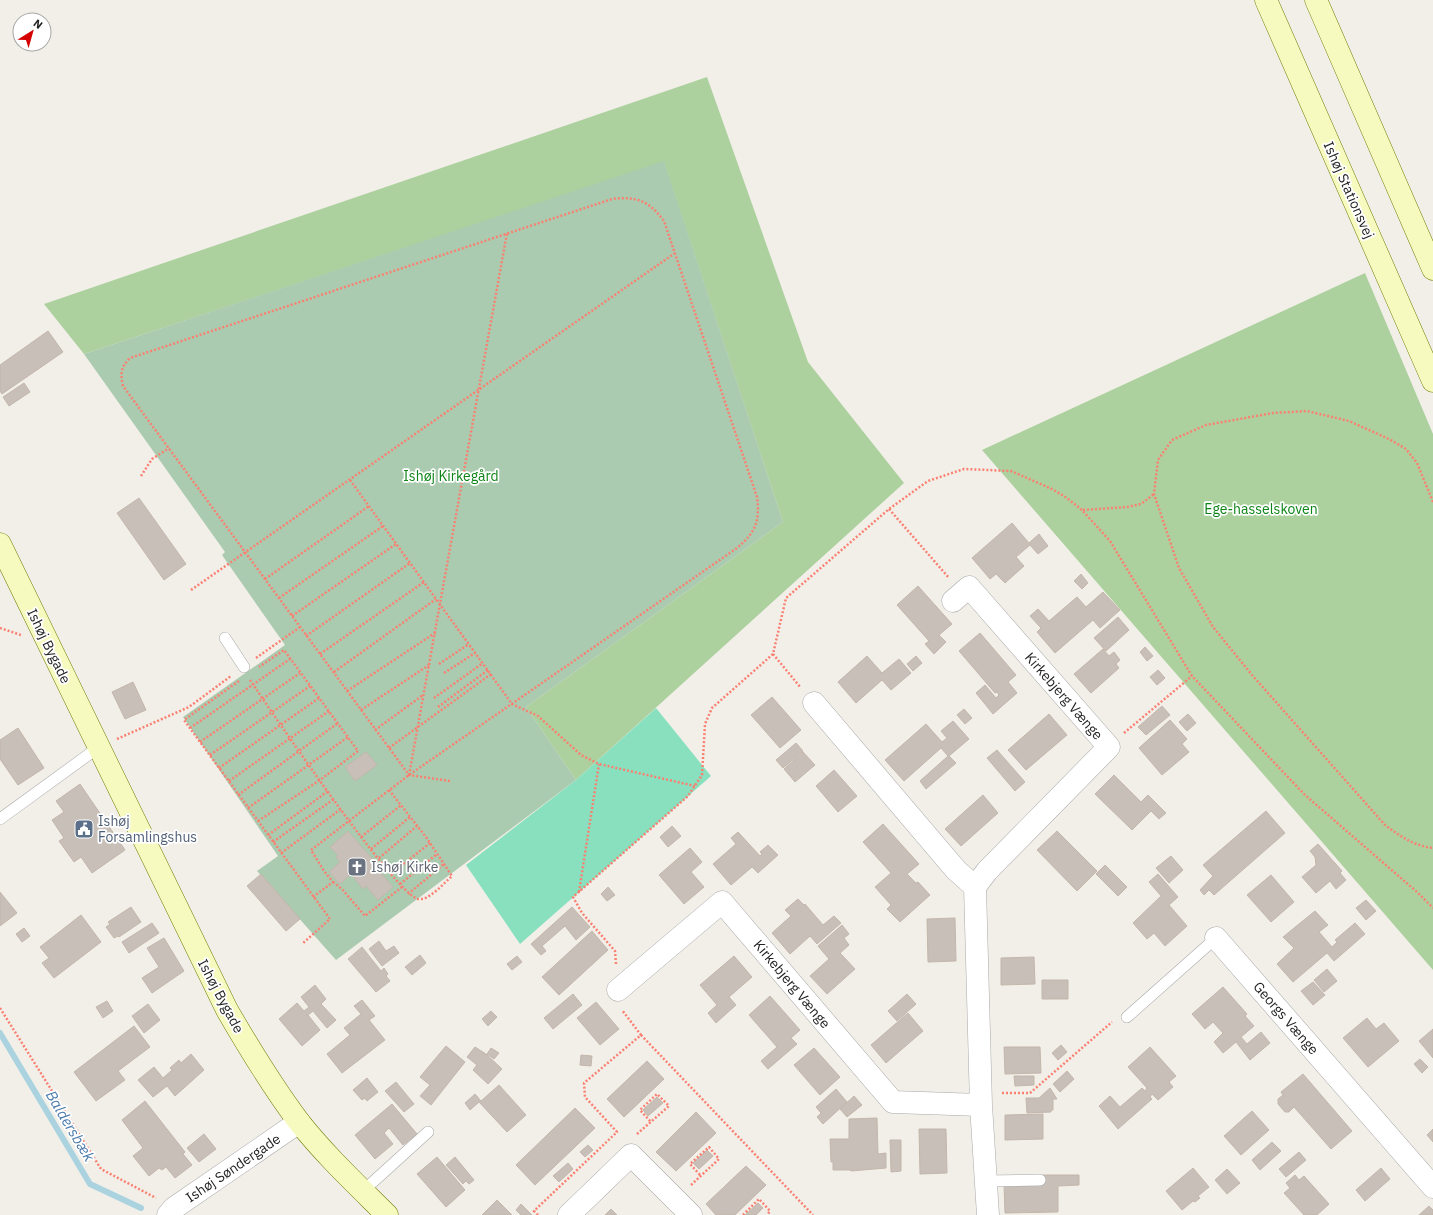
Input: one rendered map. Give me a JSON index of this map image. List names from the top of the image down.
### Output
{
  "streets": {
    "street": [
      "Ishøj Stationsvej",
      "Ishøj Bygade",
      "Kirkebjerg Vænge",
      "Georgs Vænge",
      "Ishøj Søndergade"
    ]
  },
  "crossings": [
    ["Ishøj Bygade", "Ishøj Søndergade"]
  ],
  "water": ["Baldersbæk"],
  "parks": ["Ishøj Kirkegård", "Ege-hasselskoven"],
  "places": {
    "public building": ["Ishøj Forsamlingshus"],
    "church": ["Ishøj Kirke"]
  },
  "north": "top right"
}
